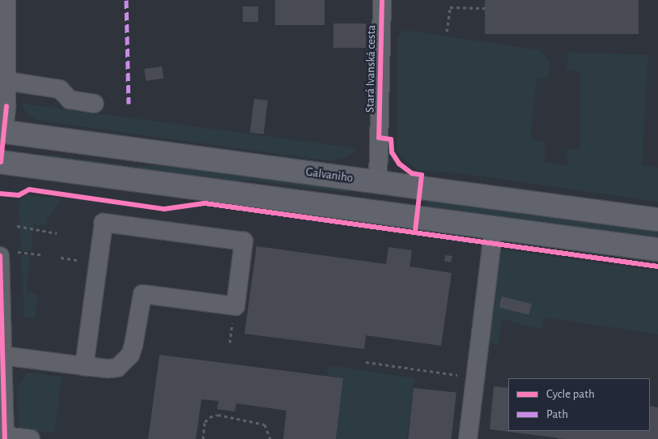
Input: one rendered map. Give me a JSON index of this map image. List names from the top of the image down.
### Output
{
  "streets": {
    "main road": ["Galvaniho"],
    "street": ["Stará Ivanská cesta"]
  },
  "crossings": [
    ["Stará Ivanská cesta", "Galvaniho"]
  ],
  "legend": ["Cycle path", "Path"]
}
